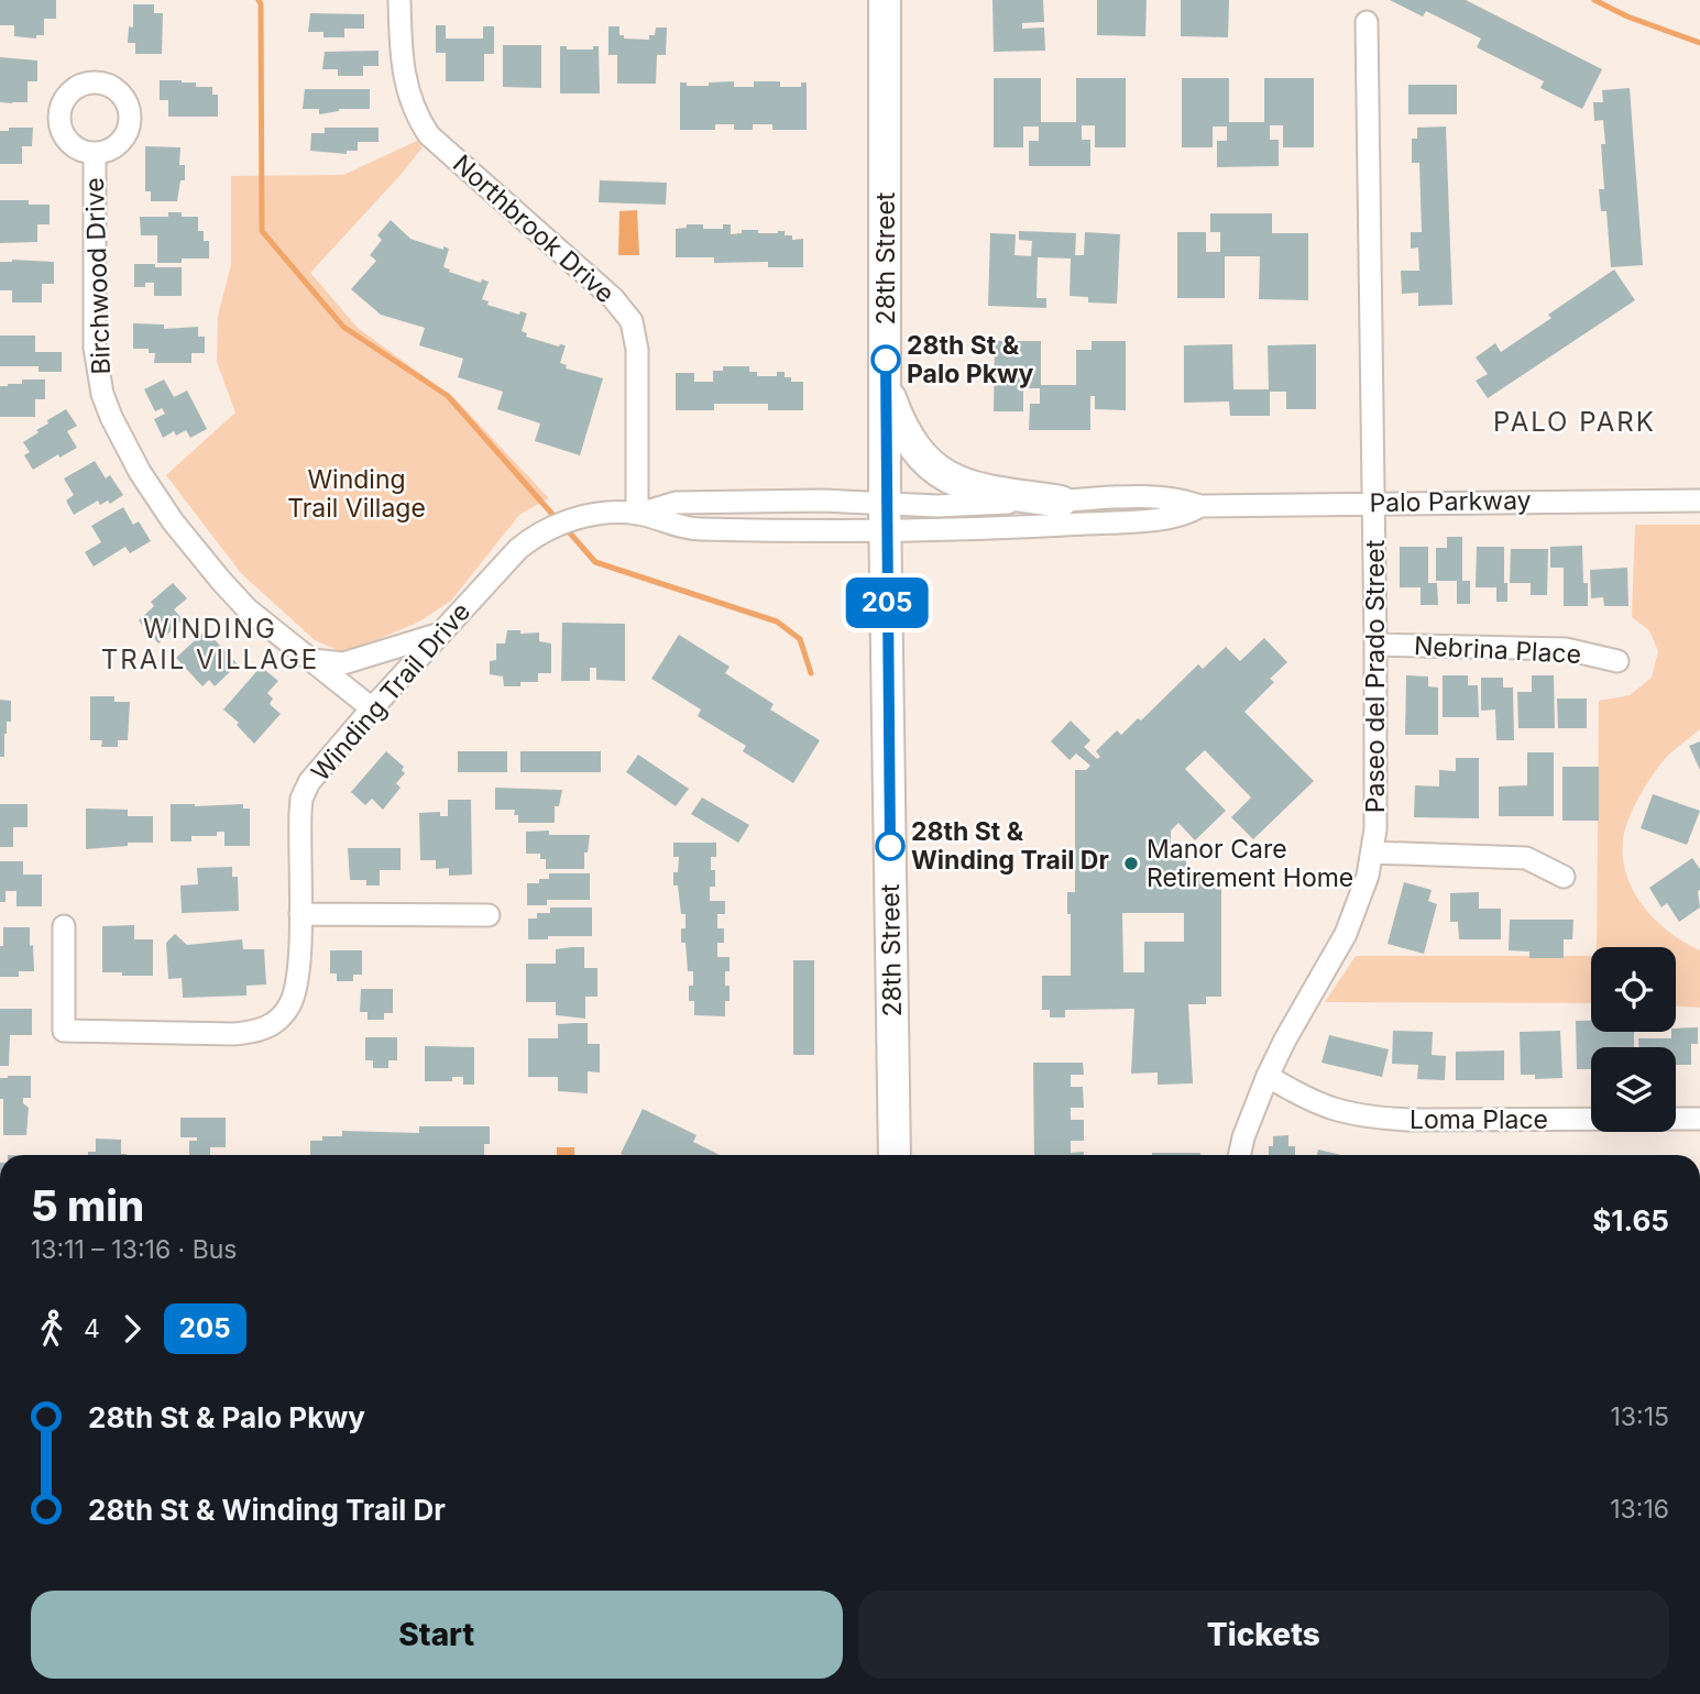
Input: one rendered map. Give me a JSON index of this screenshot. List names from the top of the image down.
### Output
{
  "streets": {
    "highway": ["28th Street"],
    "street": [
      "Northbrook Drive",
      "Birchwood Drive",
      "Palo Parkway",
      "Nebrina Place",
      "Paseo del Prado Street",
      "Winding Trail Drive",
      "Loma Place"
    ]
  },
  "crossings": [
    ["Northbrook Drive", "Winding Trail Drive"],
    ["28th Street", "Palo Parkway"],
    ["28th Street", "Winding Trail Drive"],
    ["Birchwood Drive", "Winding Trail Drive"],
    ["Palo Parkway", "Paseo del Prado Street"],
    ["Palo Parkway", "Winding Trail Drive"],
    ["Nebrina Place", "Paseo del Prado Street"],
    ["Paseo del Prado Street", "Loma Place"]
  ],
  "districts": ["PALO PARK", "WINDING TRAIL VILLAGE"],
  "parks": ["Winding Trail Village"],
  "places": ["28th St & Palo Pkwy", "28th St & Winding Trail Dr", "Manor Care Retirement Home"],
  "lines": ["bus line 205"],
  "page": {
    "on_map": "205",
    "heading": ["5 min", "13:11 – 13:16 · Bus", "$1.65"],
    "legs": ["4", "205"],
    "list": [
      {
        "name": "28th St & Palo Pkwy",
        "value": "13:15"
      },
      {
        "name": "28th St & Winding Trail Dr",
        "value": "13:16"
      }
    ],
    "buttons": ["Start", "Tickets"]
  }
}
